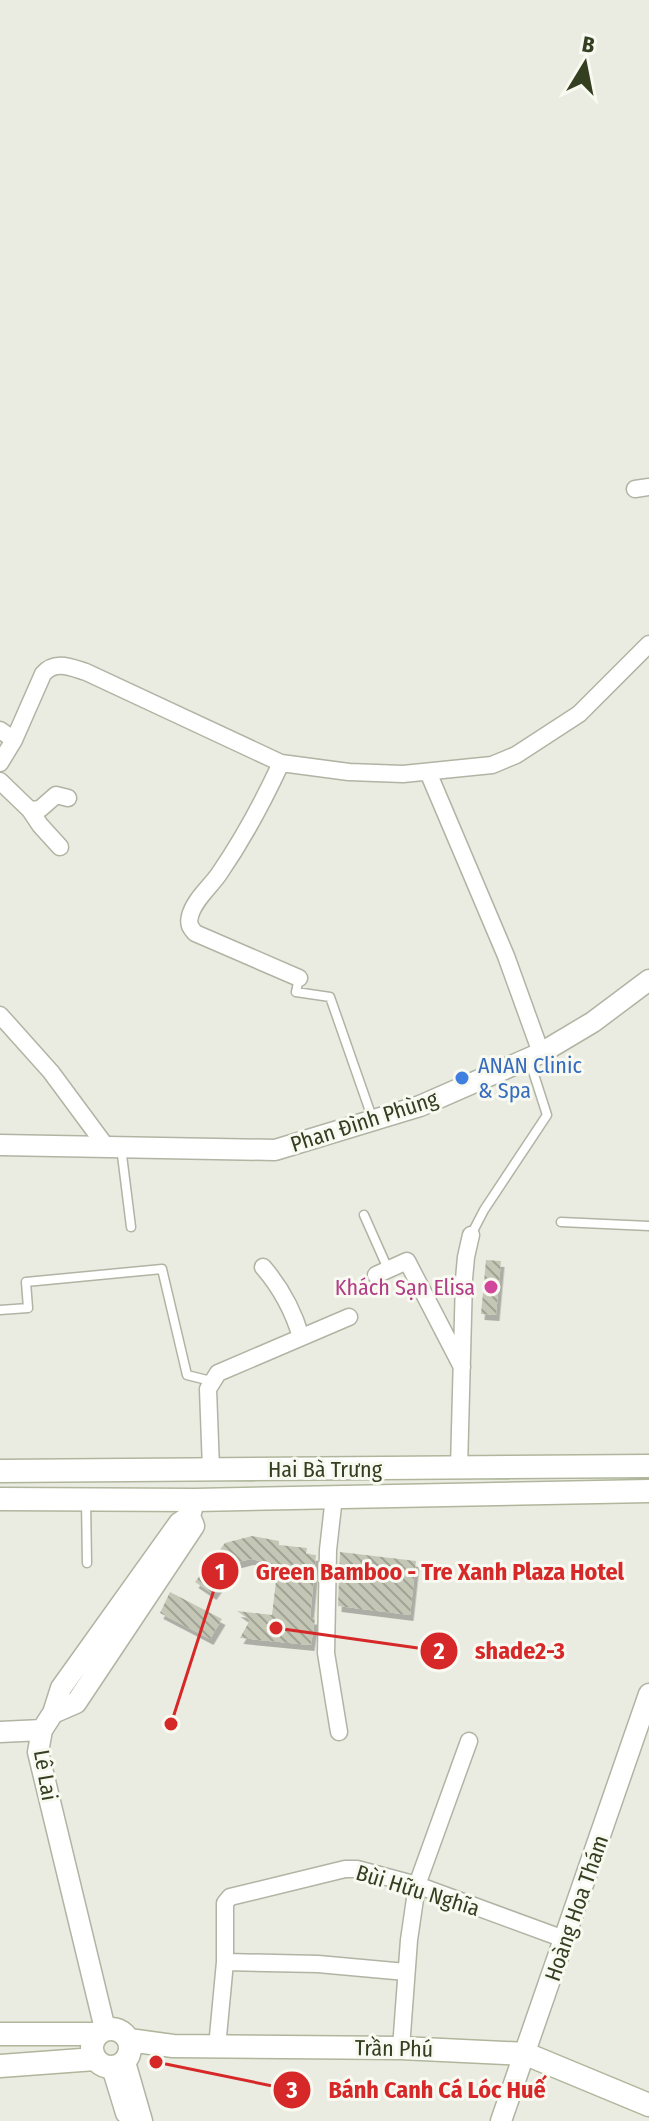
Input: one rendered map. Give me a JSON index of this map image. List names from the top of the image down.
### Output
{
  "streets": {
    "main road": ["Hai Bà Trưng", "Trần Phú"],
    "street": [
      "Phan Đình Phùng",
      "Lê Lai",
      "Bùi Hữu Nghĩa",
      "Hoàng Hoa Thám"
    ]
  },
  "crossings": [
    ["Bùi Hữu Nghĩa", "Hoàng Hoa Thám"],
    ["Bùi Hữu Nghĩa", "Trần Phú"],
    ["Hoàng Hoa Thám", "Trần Phú"]
  ],
  "places": [
    "ANAN Clinic & Spa",
    "Khách Sạn Elisa",
    "shade2-3",
    "Green Bamboo - Tre Xanh Plaza Hotel",
    "Bánh Canh Cá Lóc Huế"
  ],
  "north": "top"
}
